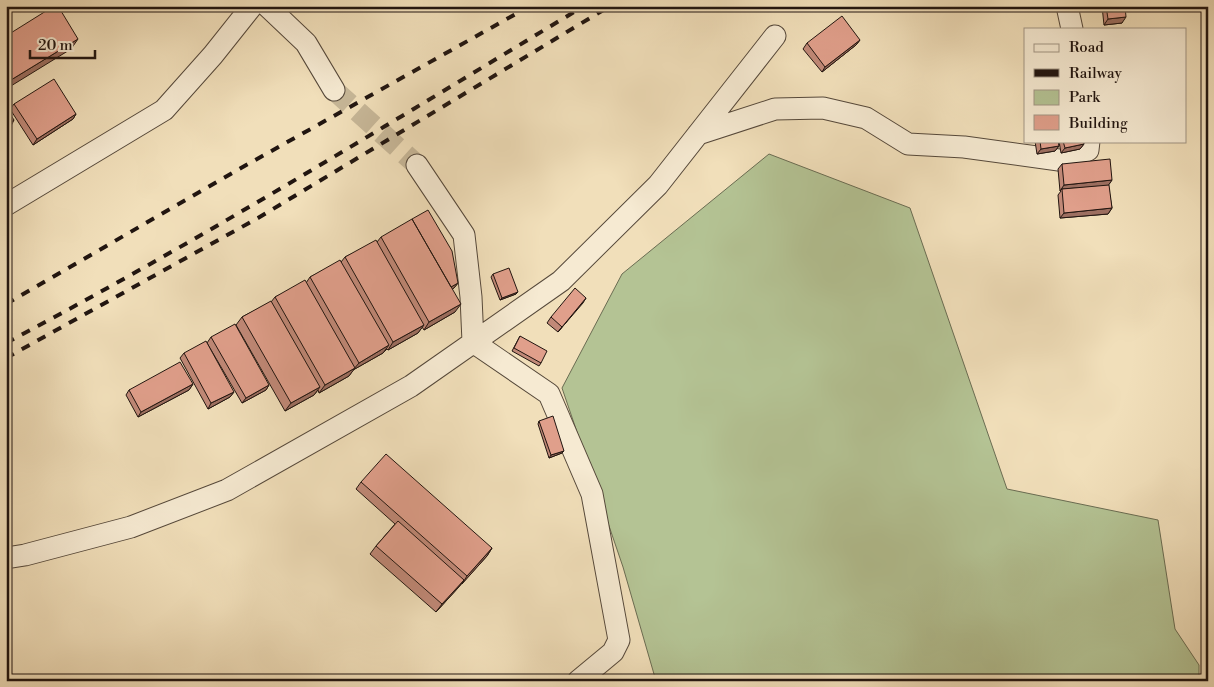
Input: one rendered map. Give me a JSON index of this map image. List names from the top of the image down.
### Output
{
  "legend": [
    "Road",
    "Railway",
    "Park",
    "Building"
  ],
  "scale_bar": "20 m"
}
